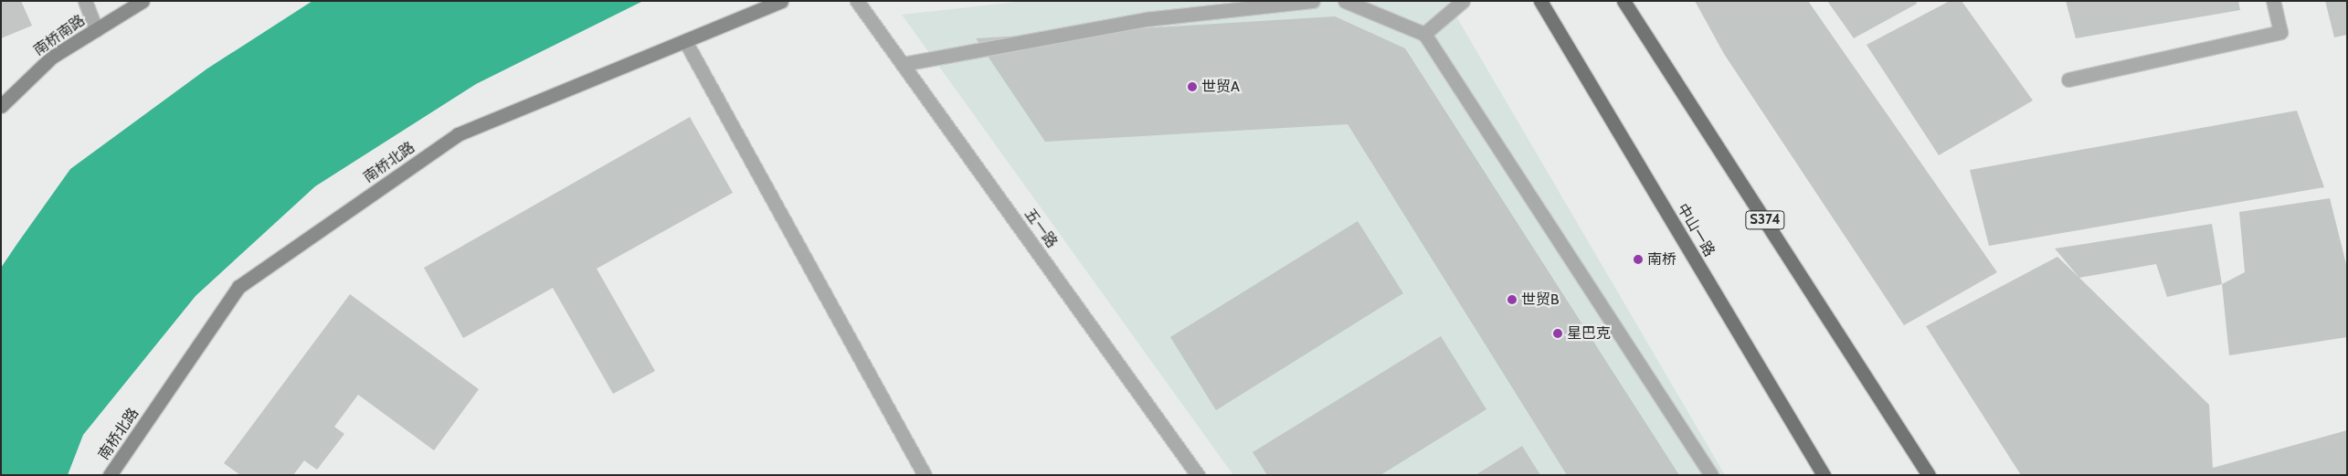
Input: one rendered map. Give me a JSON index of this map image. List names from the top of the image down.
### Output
{
  "streets": {
    "main road": ["S374", "中山一路"],
    "street": ["南桥南路", "南桥北路", "五一路"]
  },
  "places": [
    "世贸A",
    "南桥",
    "世贸B",
    "星巴克"
  ]
}
